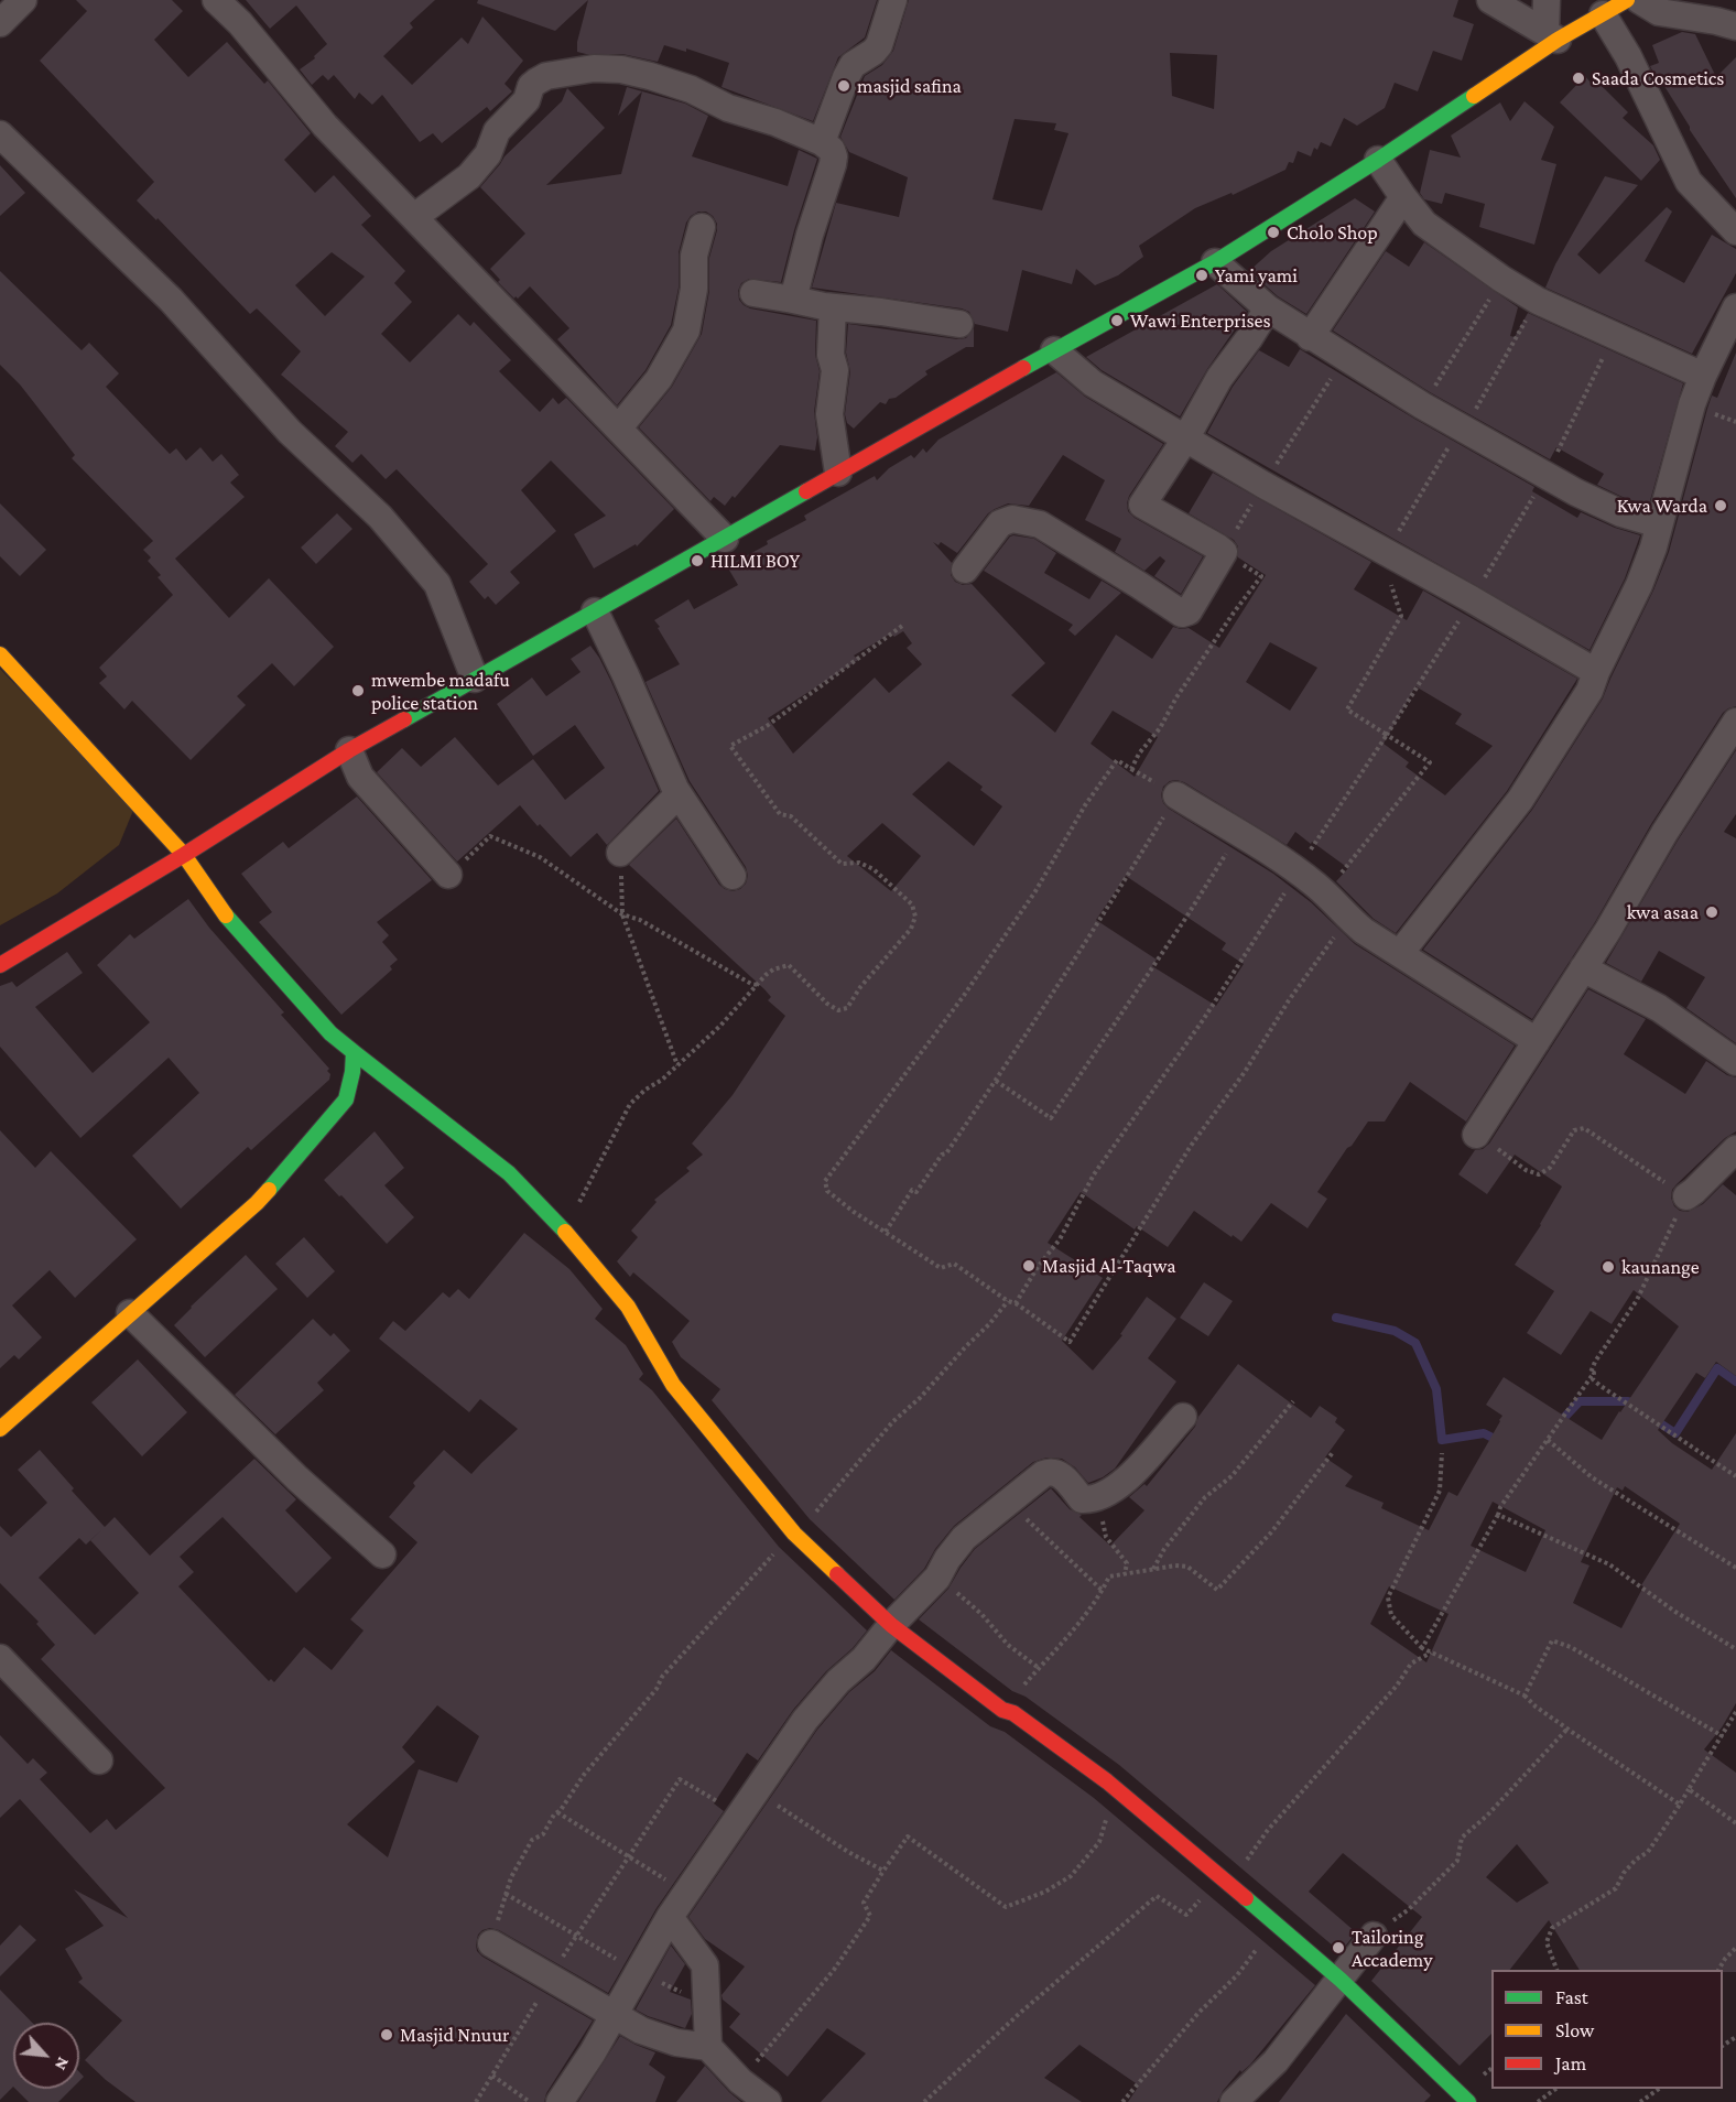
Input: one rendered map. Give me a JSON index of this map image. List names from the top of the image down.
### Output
{
  "places": [
    "Saada Cosmetics",
    "masjid safina",
    "Cholo Shop",
    "Yami yami",
    "Wawi Enterprises",
    "Kwa Warda",
    "HILMI BOY",
    "mwembe madafu police station",
    "kwa asaa",
    "Masjid Al-Taqwa",
    "kaunange",
    "Tailoring Accademy",
    "Masjid Nnuur"
  ],
  "legend": ["Fast", "Slow", "Jam"],
  "north": "bottom right"
}
